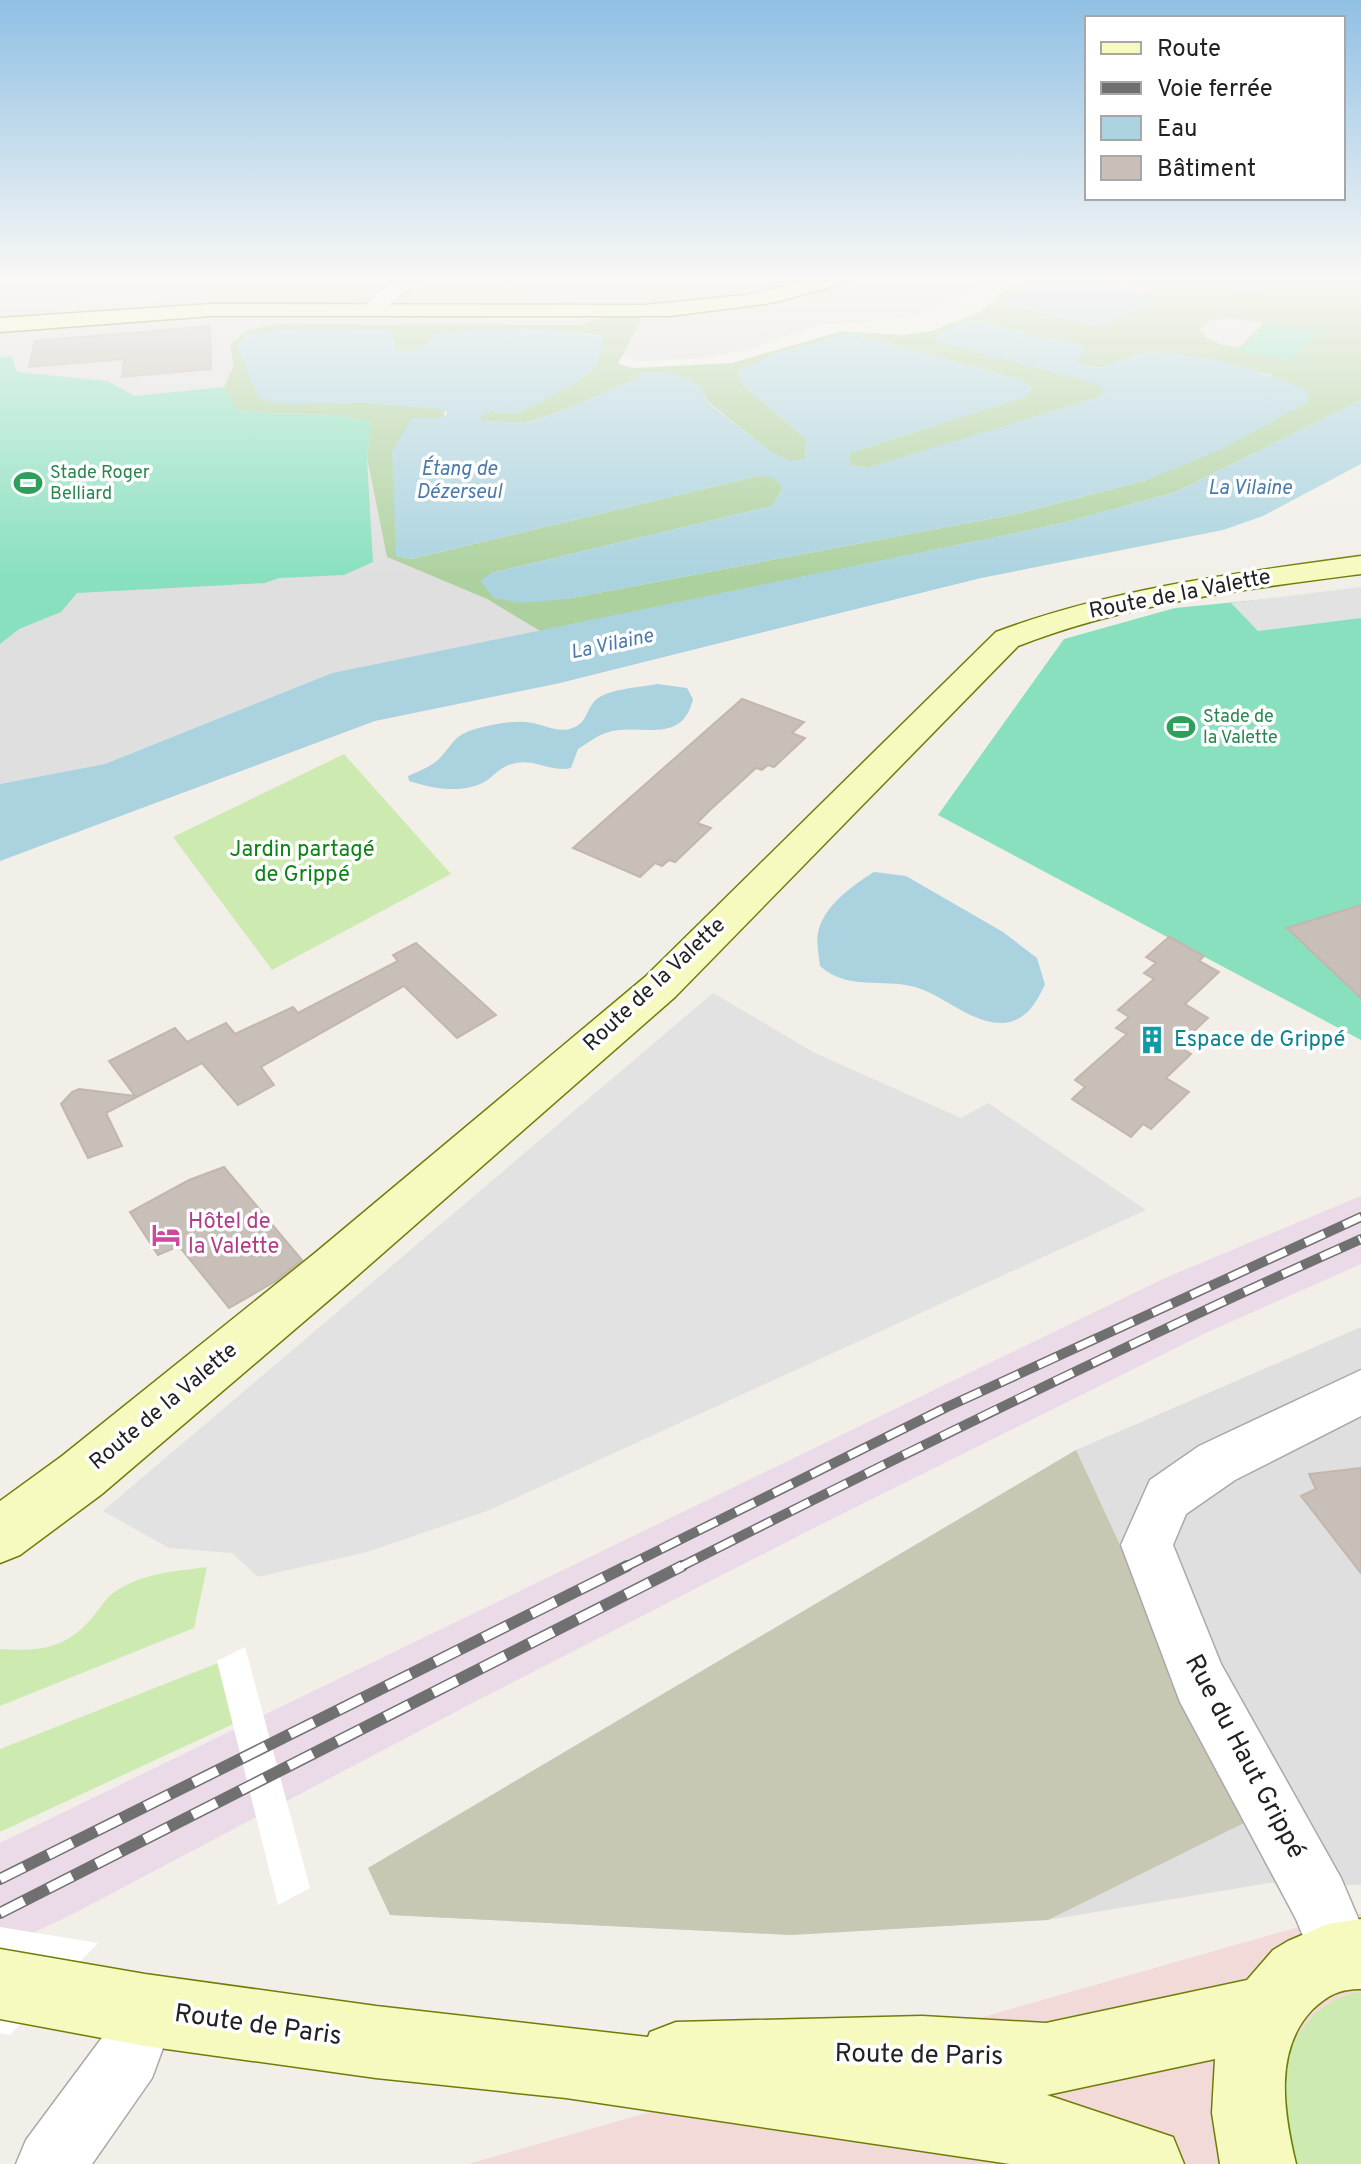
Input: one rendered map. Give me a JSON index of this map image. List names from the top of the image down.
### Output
{
  "streets": {
    "street": ["Route de la Valette", "Rue du Haut Grippé", "Route de Paris"]
  },
  "water": ["Étang de Dézerseul", "La Vilaine"],
  "parks": ["Jardin partagé de Grippé"],
  "places": {
    "sports": ["Stade Roger Belliard", "Stade de la Valette"],
    "building": ["Espace de Grippé"],
    "hotel": ["Hôtel de la Valette"]
  },
  "legend": [
    "Route",
    "Voie ferrée",
    "Eau",
    "Bâtiment"
  ]
}
